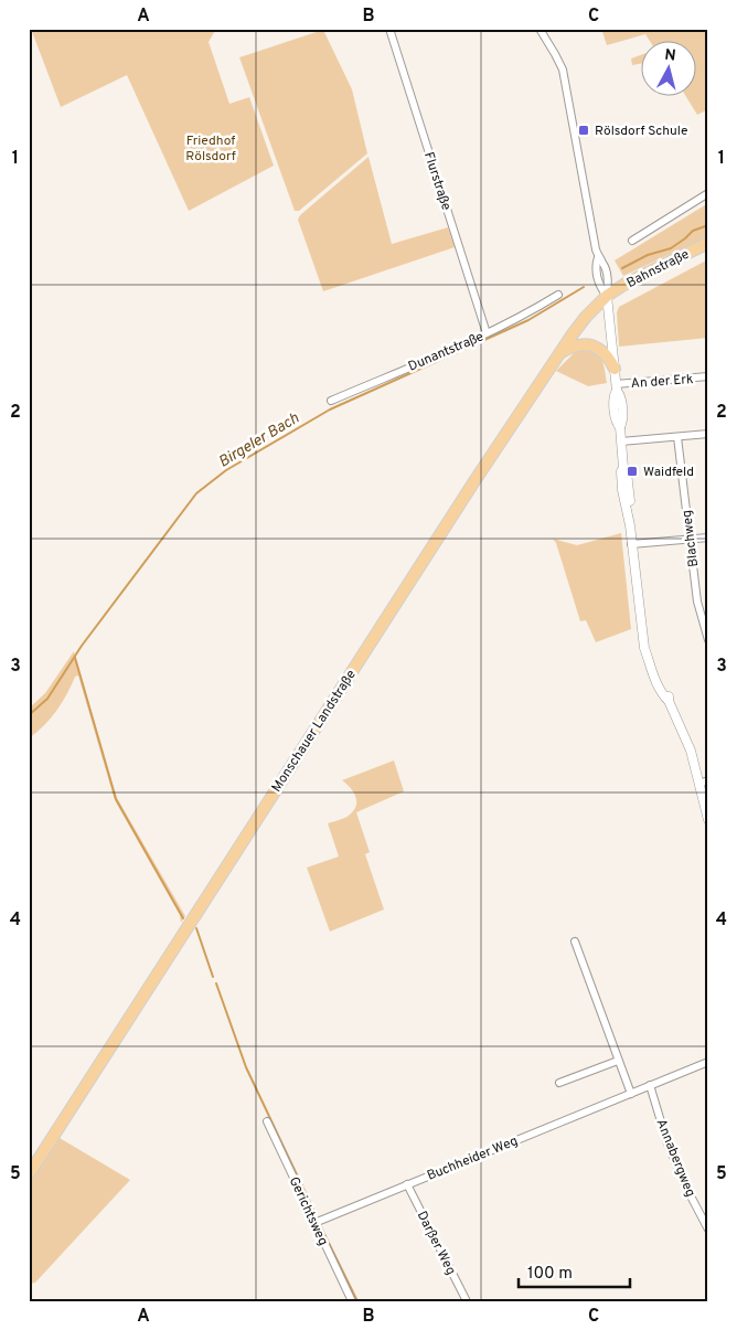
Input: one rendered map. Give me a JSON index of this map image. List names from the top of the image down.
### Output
{
  "streets": {
    "main road": ["Bahnstraße", "Monschauer Landstraße"],
    "street": [
      "Flurstraße",
      "Dunantstraße",
      "An der Erk",
      "Blachweg",
      "Buchheider Weg",
      "Annabergweg",
      "Gerichtsweg",
      "Darßer Weg"
    ]
  },
  "crossings": [
    ["Flurstraße", "Dunantstraße"],
    ["Bahnstraße", "Monschauer Landstraße"],
    ["Buchheider Weg", "Annabergweg"],
    ["Buchheider Weg", "Gerichtsweg"],
    ["Buchheider Weg", "Darßer Weg"]
  ],
  "water": ["Birgeler Bach"],
  "parks": ["Friedhof Rölsdorf"],
  "places": {
    "transit": ["Rölsdorf Schule", "Waidfeld"]
  },
  "scale_bar": "100 m",
  "north": "top",
  "grid": {
    "columns": ["A", "B", "C"],
    "rows": [
      "1",
      "2",
      "3",
      "4",
      "5"
    ]
  }
}
